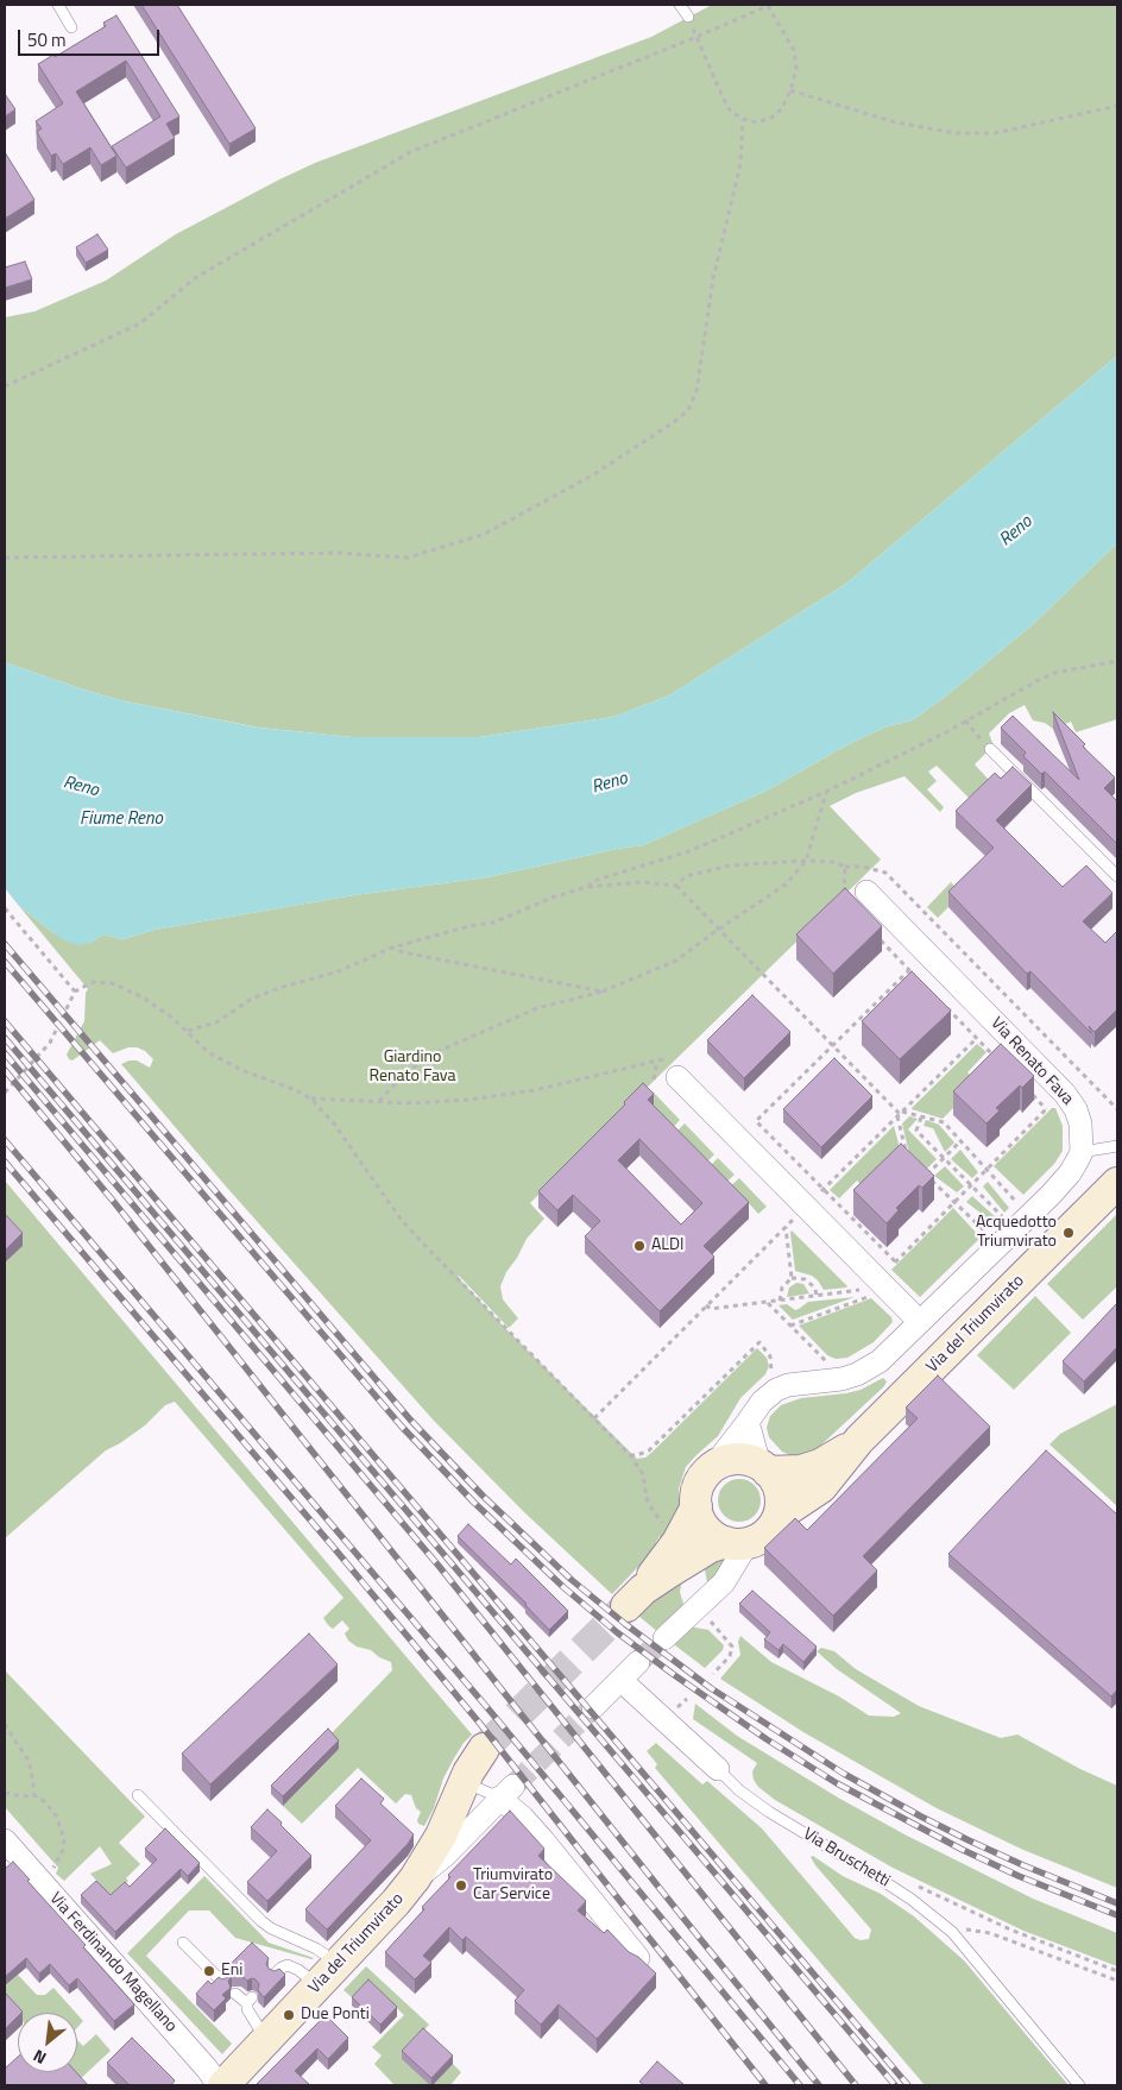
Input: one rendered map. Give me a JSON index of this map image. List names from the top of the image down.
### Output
{
  "streets": {
    "main road": ["Via del Triumvirato"],
    "street": ["Via Renato Fava", "Via Bruschetti", "Via Ferdinando Magellano"]
  },
  "water": ["Reno", "Fiume Reno"],
  "parks": ["Giardino Renato Fava"],
  "places": [
    "Acquedotto Triumvirato",
    "ALDI",
    "Triumvirato Car Service",
    "Eni",
    "Due Ponti"
  ],
  "scale_bar": "50 m",
  "north": "bottom left"
}
